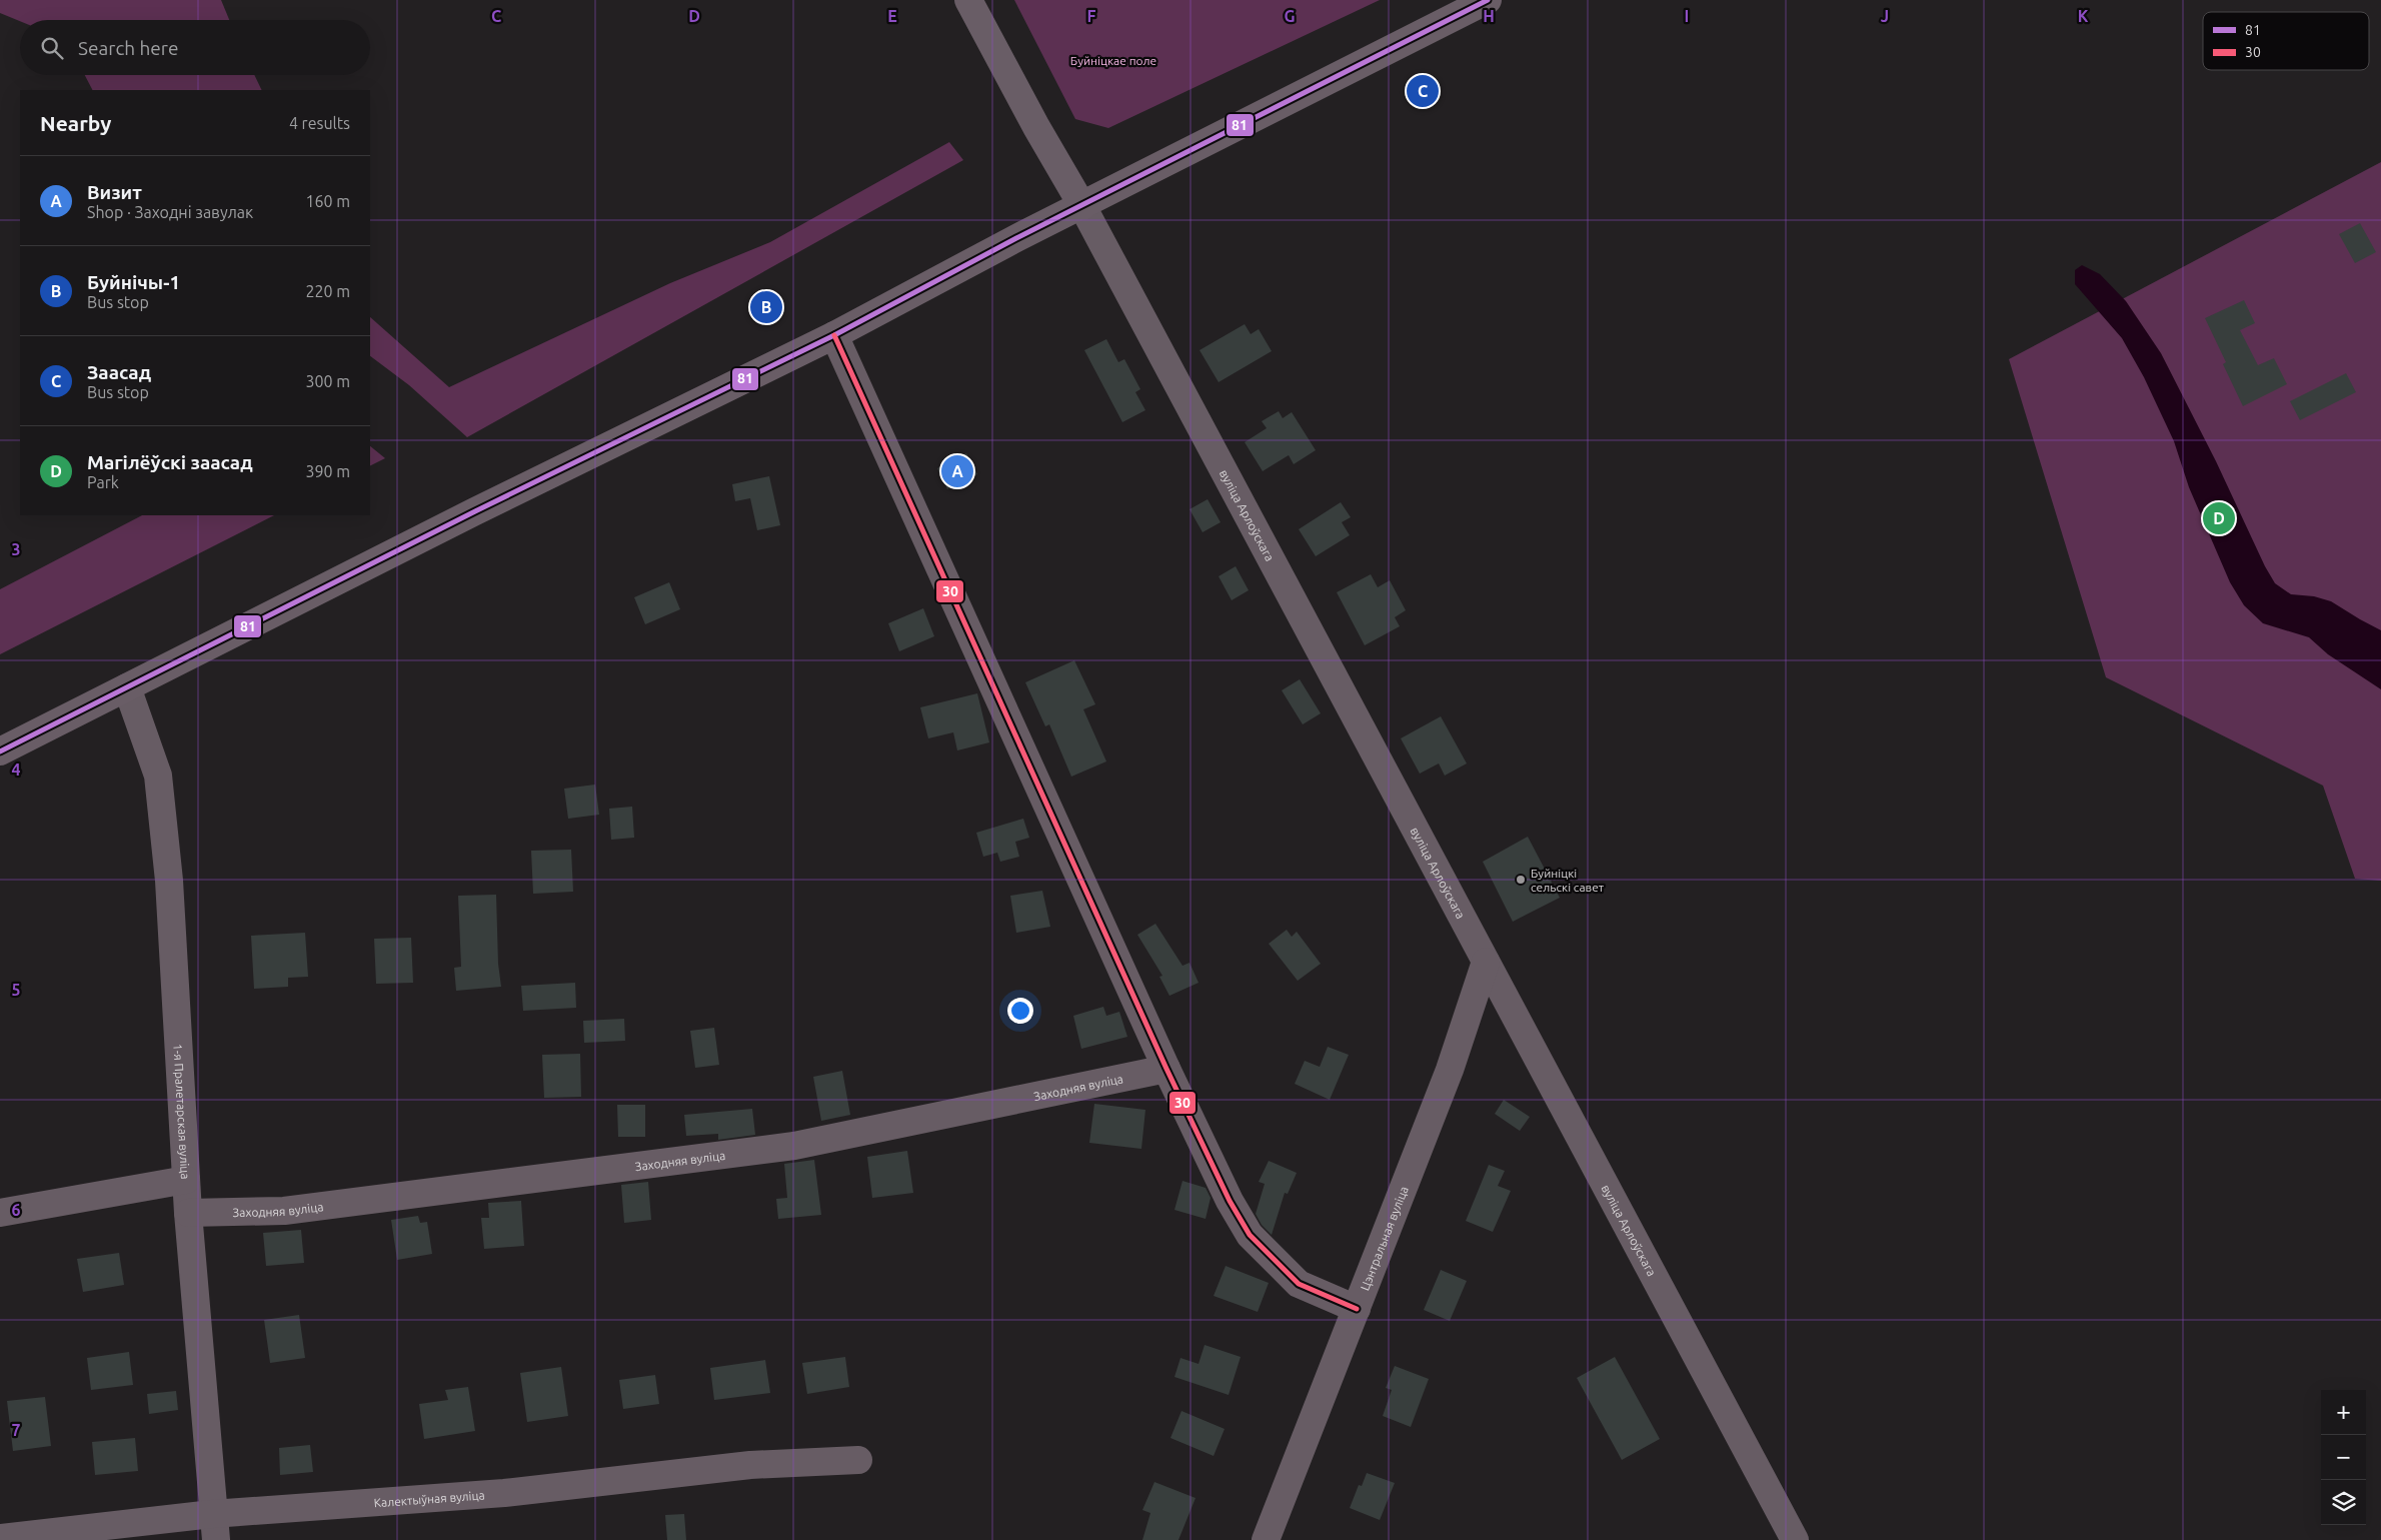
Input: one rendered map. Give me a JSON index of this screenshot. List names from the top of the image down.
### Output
{
  "streets": {
    "street": [
      "вуліца Арлоўскага",
      "Заходняя вуліца",
      "1-я Пралетарская вуліца",
      "Цэнтральная вуліца",
      "Калектыўная вуліца"
    ]
  },
  "crossings": [
    ["вуліца Арлоўскага", "Цэнтральная вуліца"],
    ["Заходняя вуліца", "1-я Пралетарская вуліца"],
    ["1-я Пралетарская вуліца", "Калектыўная вуліца"]
  ],
  "parks": ["Буйніцкае поле"],
  "places": ["Буйніцкі сельскі савет"],
  "lines": ["transit line 81", "transit line 30"],
  "legend": ["81", "30"],
  "page": {
    "search": "Search here",
    "pins": [
      "C",
      "B",
      "A",
      "D"
    ],
    "heading": ["Nearby", "4 results"],
    "list": [
      {
        "mark": "A",
        "name": "Визит",
        "note": "Shop · Заходні завулак",
        "value": "160 m"
      },
      {
        "mark": "B",
        "name": "Буйнічы-1",
        "note": "Bus stop",
        "value": "220 m"
      },
      {
        "mark": "C",
        "name": "Заасад",
        "note": "Bus stop",
        "value": "300 m"
      },
      {
        "mark": "D",
        "name": "Магілёўскі заасад",
        "note": "Park",
        "value": "390 m"
      }
    ],
    "map_buttons": ["+", "−"]
  },
  "grid": {
    "columns": [
      "C",
      "D",
      "E",
      "F",
      "G",
      "H",
      "I",
      "J",
      "K"
    ],
    "rows": [
      "3",
      "4",
      "5",
      "6",
      "7"
    ]
  }
}
